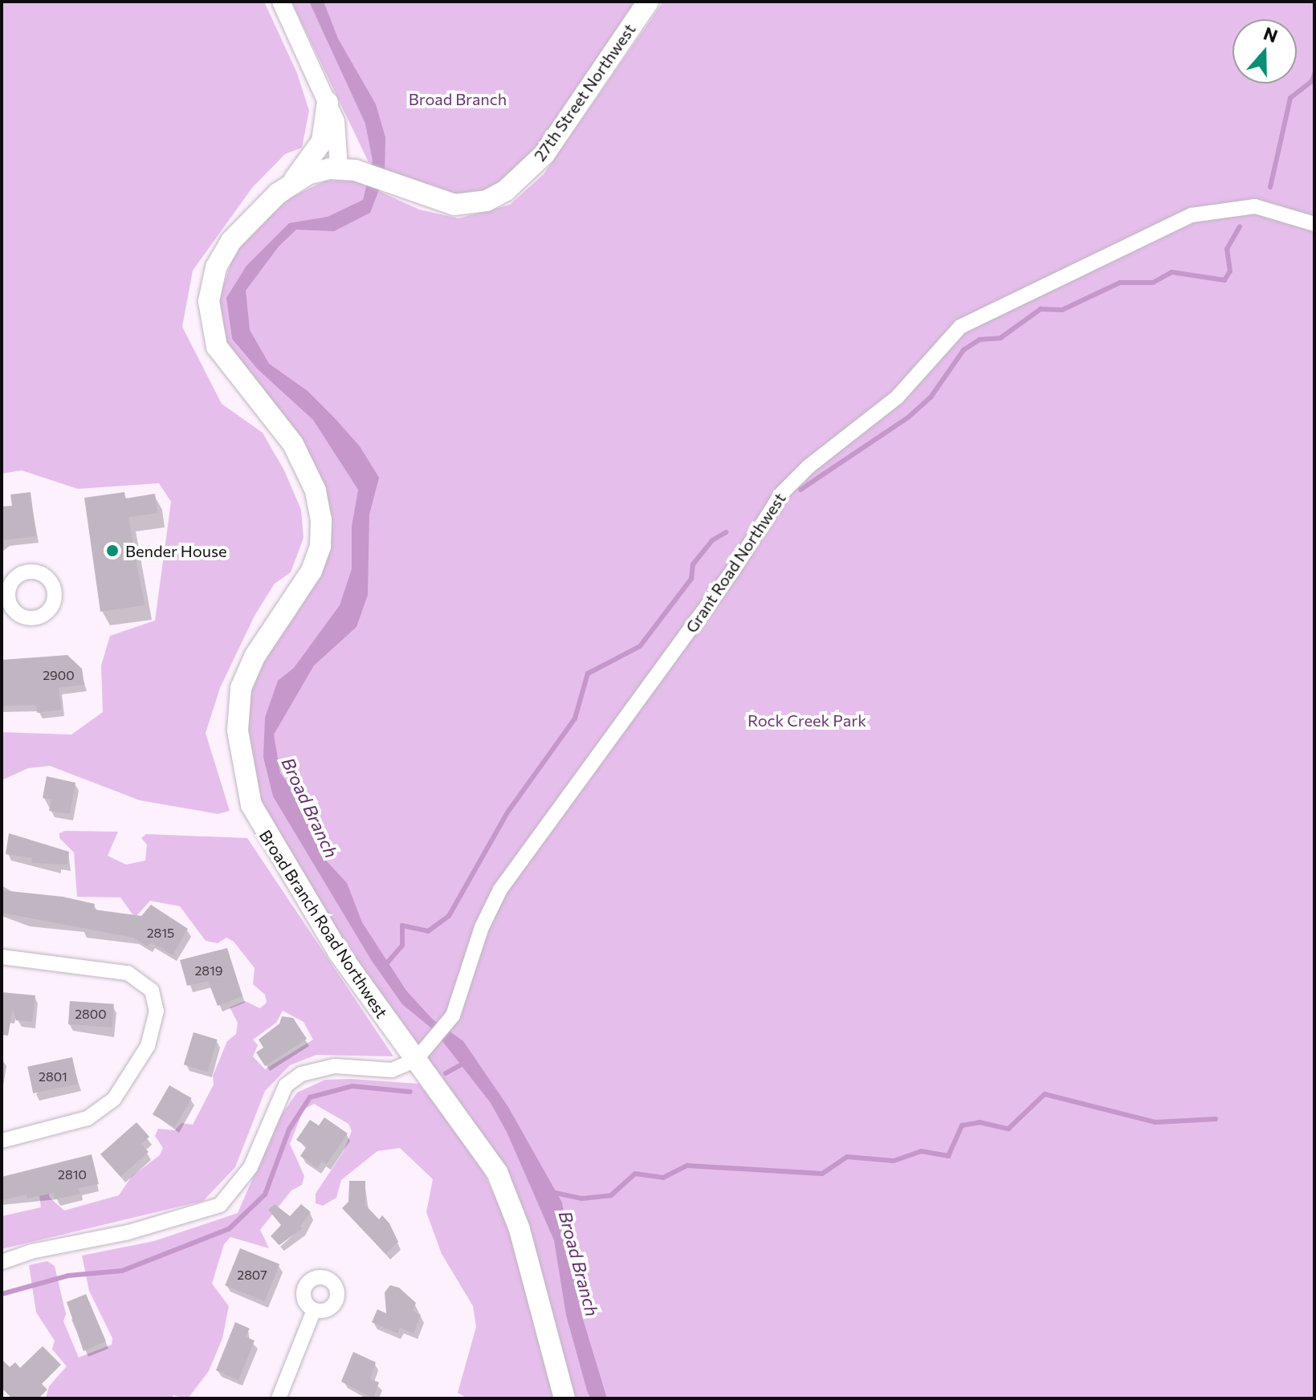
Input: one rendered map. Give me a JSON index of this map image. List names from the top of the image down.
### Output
{
  "streets": {
    "main road": ["27th Street Northwest", "Broad Branch Road Northwest"],
    "street": ["Grant Road Northwest"]
  },
  "crossings": [
    ["27th Street Northwest", "Broad Branch Road Northwest"],
    ["Grant Road Northwest", "Broad Branch Road Northwest"]
  ],
  "water": ["Broad Branch"],
  "parks": ["Broad Branch", "Rock Creek Park"],
  "places": ["Bender House"],
  "house_numbers": [
    "2900",
    "2815",
    "2819",
    "2800",
    "2801",
    "2810",
    "2807"
  ],
  "north": "top"
}
